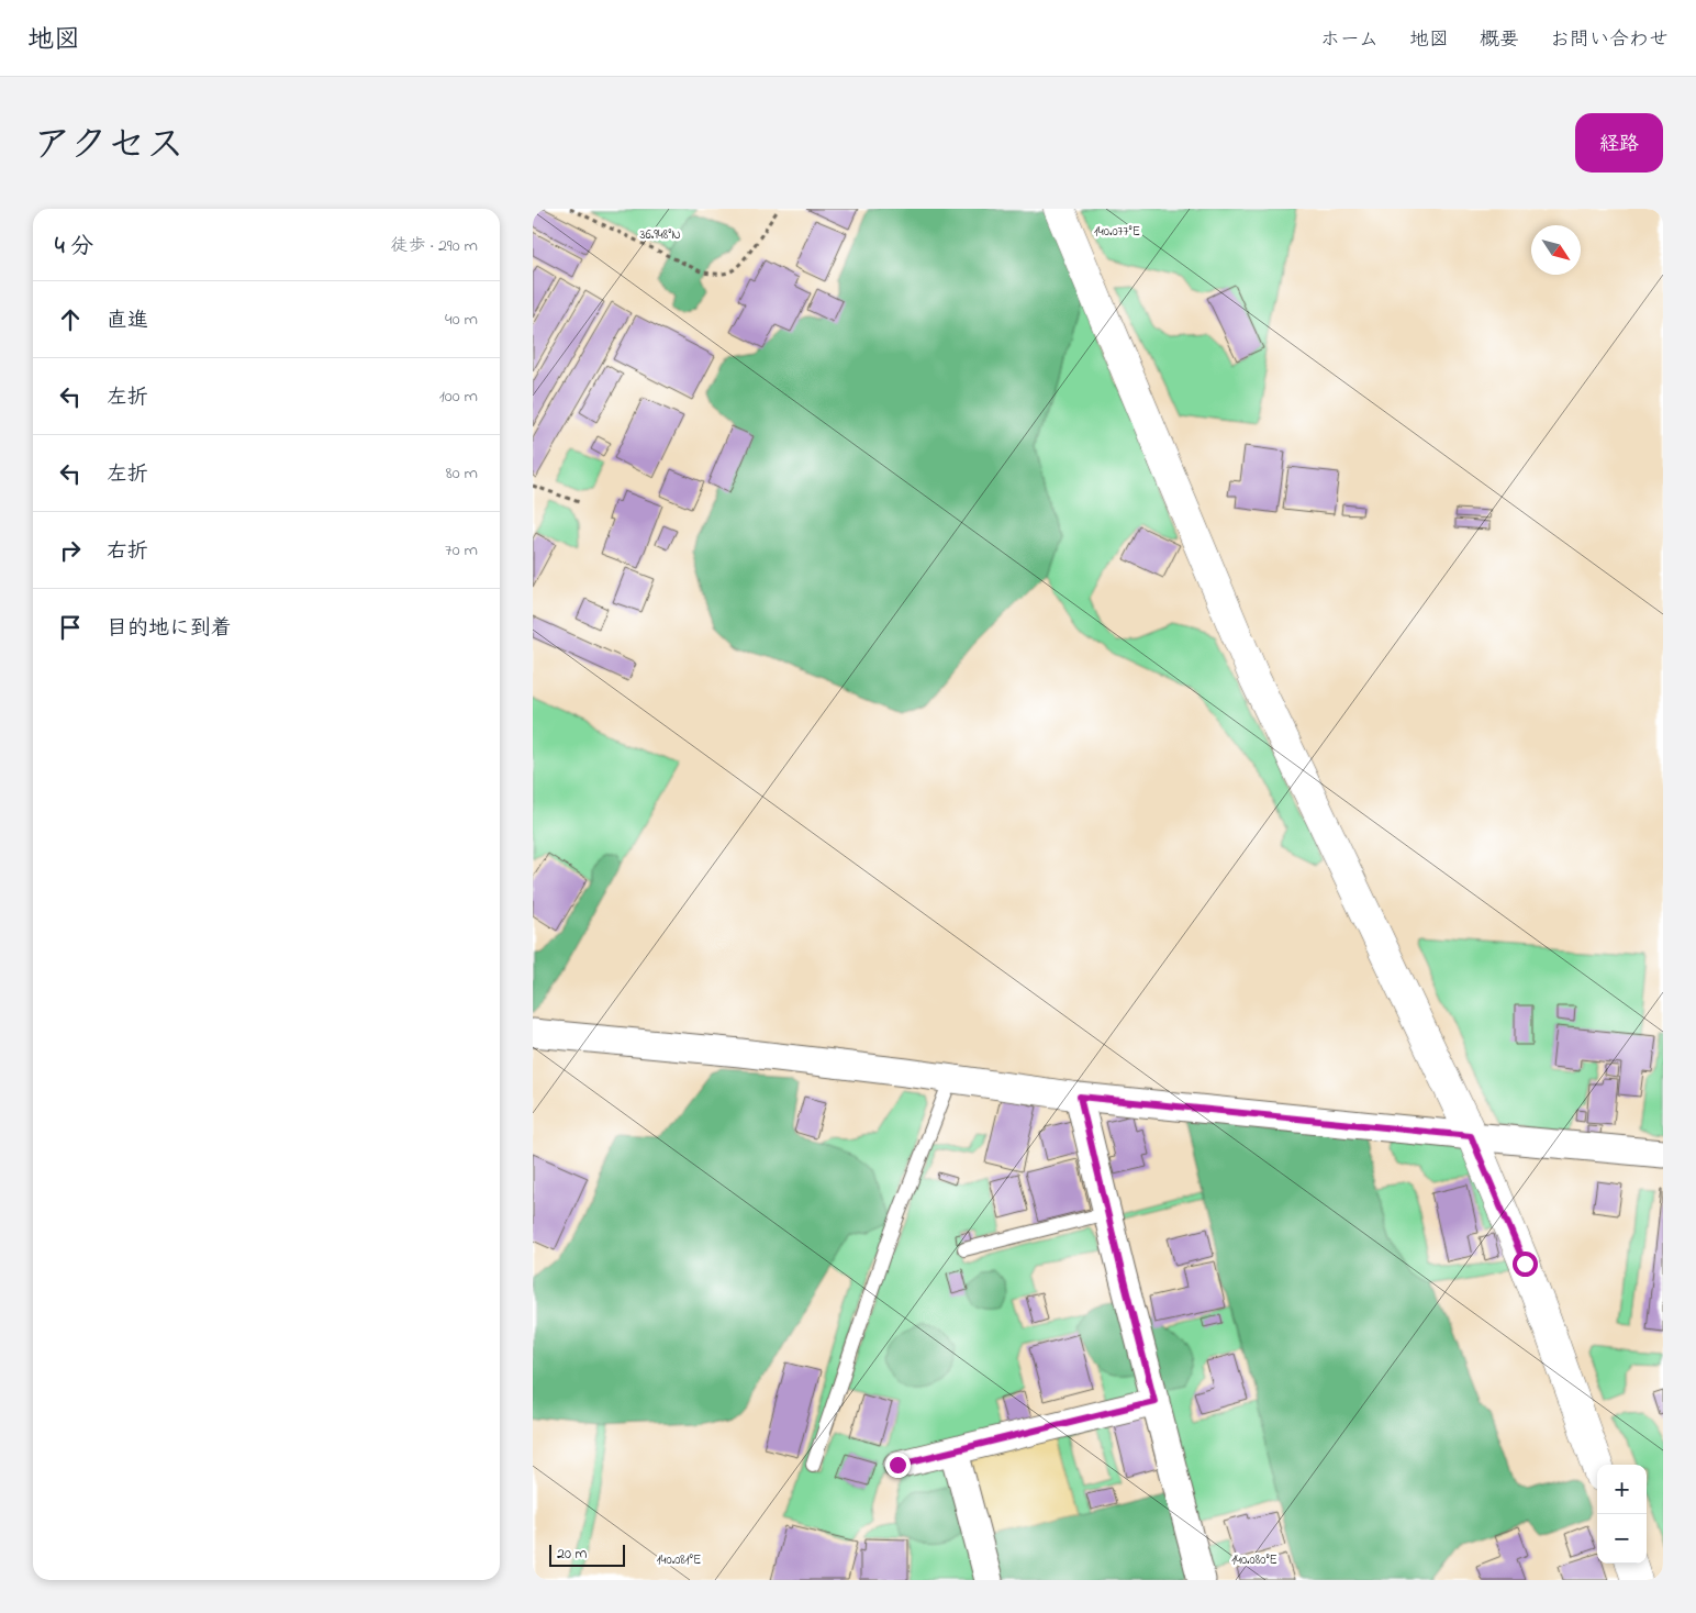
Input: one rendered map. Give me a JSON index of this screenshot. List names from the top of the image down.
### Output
{
  "scale_bar": "20 m",
  "north": "bottom right",
  "page": {
    "header": "地図",
    "nav": [
      "ホーム",
      "地図",
      "概要",
      "お問い合わせ"
    ],
    "title": "アクセス",
    "buttons": "経路",
    "heading": ["4 分", "徒歩 · 290 m"],
    "list": [
      ["直進", "40 m"],
      ["左折", "100 m"],
      ["左折", "80 m"],
      ["右折", "70 m"],
      "目的地に到着"
    ],
    "map_buttons": ["+", "−"],
    "scale": "20 m"
  },
  "coordinates": [
    "140.077°E",
    "36.948°N",
    "140.081°E",
    "140.080°E"
  ]
}
